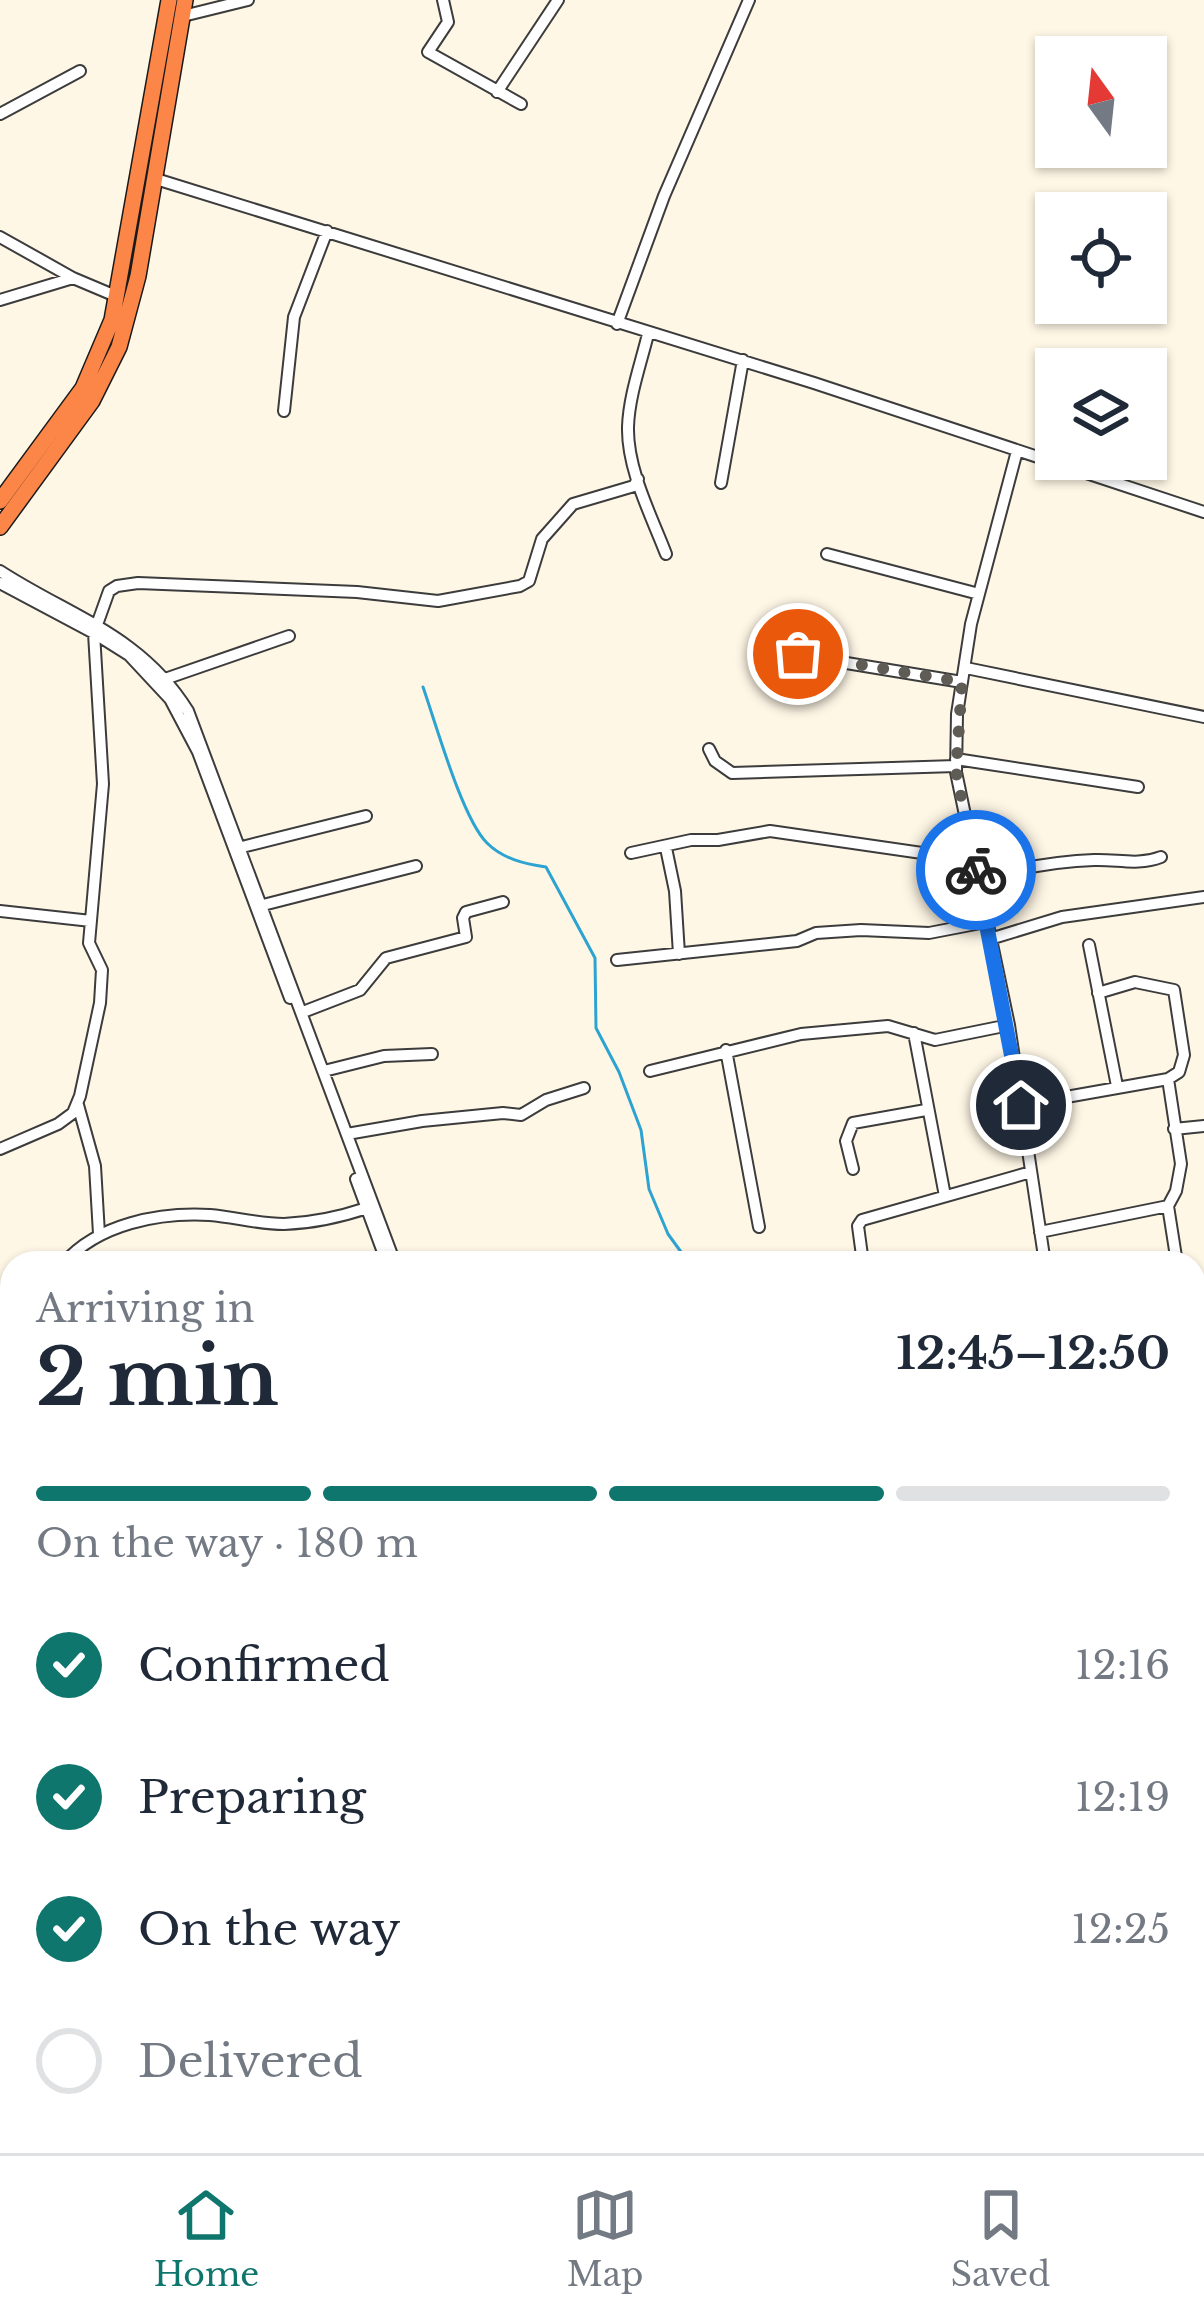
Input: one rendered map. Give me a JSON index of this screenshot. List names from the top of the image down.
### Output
{
  "north": "top",
  "page": {
    "heading": ["2 min", "Arriving in", "12:45–12:50"],
    "bar": "On the way · 180 m",
    "list": [
      ["Confirmed", "12:16"],
      ["Preparing", "12:19"],
      ["On the way", "12:25"],
      "Delivered"
    ],
    "tabs": ["Home", "Map", "Saved"]
  }
}
